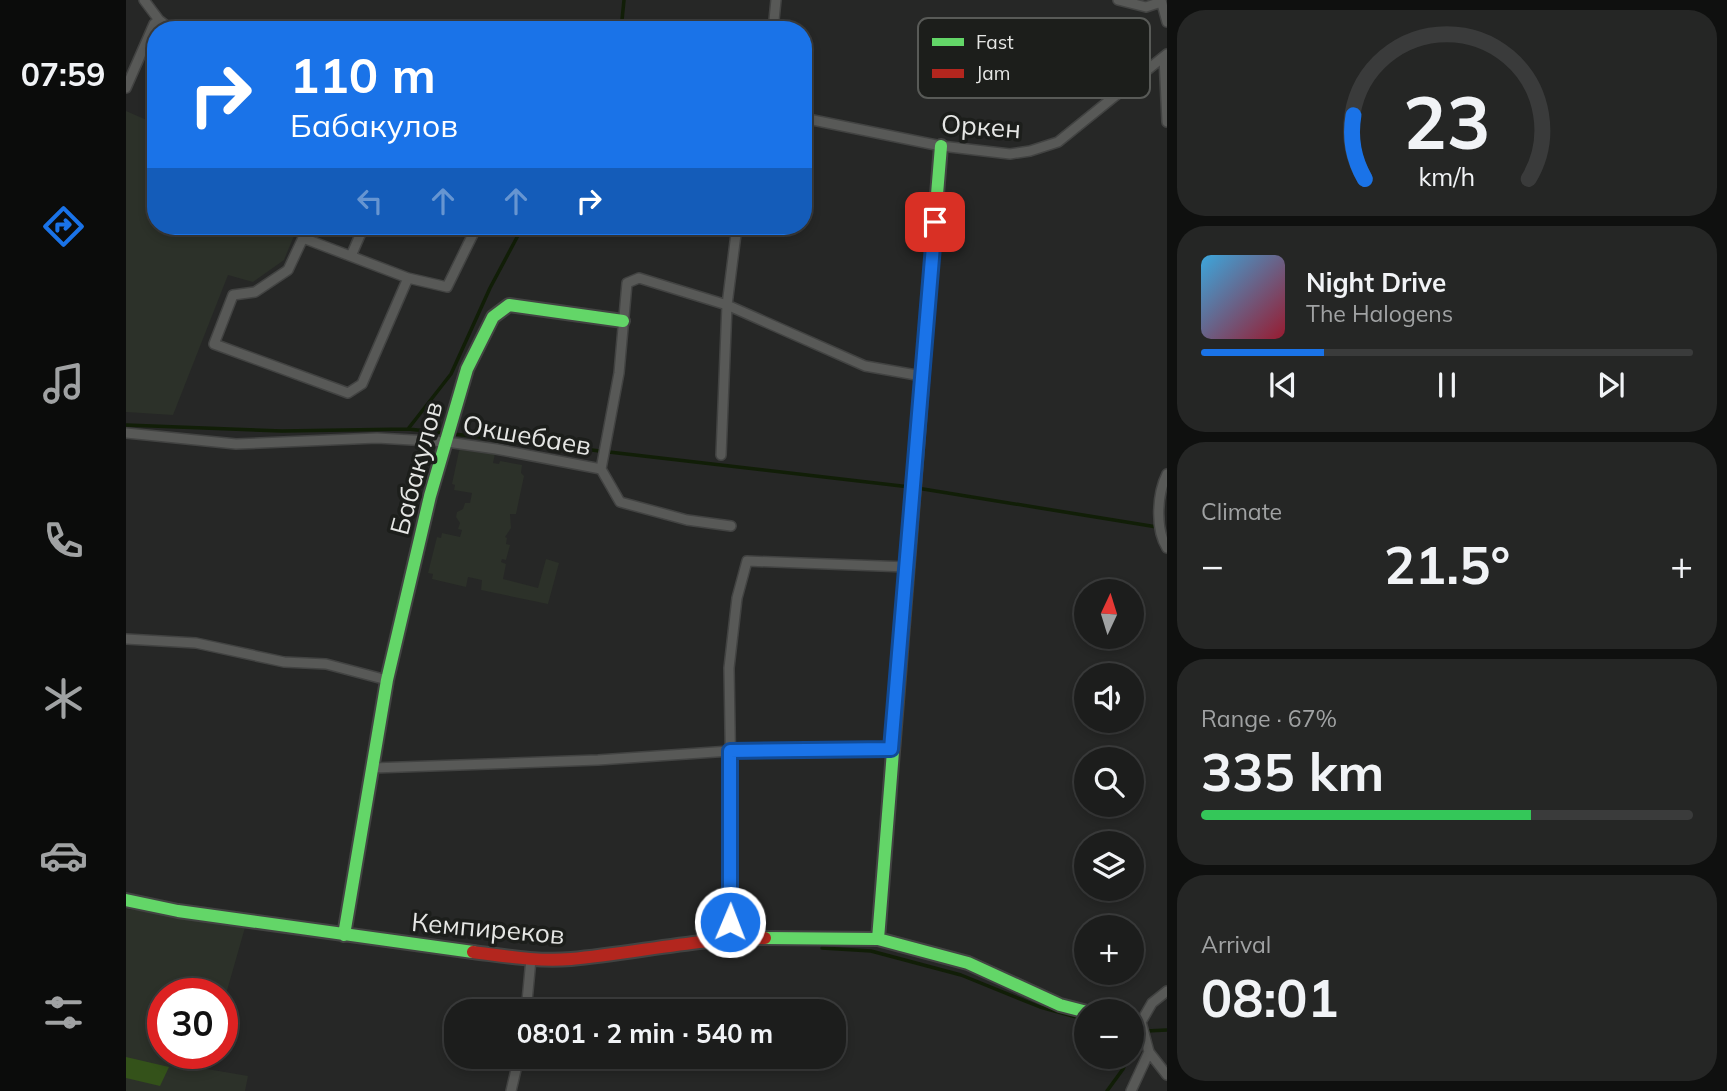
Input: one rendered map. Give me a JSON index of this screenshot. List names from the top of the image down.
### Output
{
  "streets": {
    "street": [
      "Оркен",
      "Окшебаев",
      "Бабакулов",
      "Кемпиреков"
    ]
  },
  "crossings": [
    ["Окшебаев", "Бабакулов"],
    ["Бабакулов", "Кемпиреков"]
  ],
  "legend": ["Fast", "Jam"],
  "north": "top",
  "page": {
    "tabs": "07:59",
    "turn": ["110 m", "Бабакулов"],
    "song": ["Night Drive", "The Halogens"],
    "tile": [
      "Climate",
      ["Range · 67%", "335 km"],
      ["Arrival", "08:01"]
    ],
    "heat": ["−", "21.5°", "+"],
    "map_buttons": ["+", "−"],
    "limit": "30",
    "trip": "08:01 · 2 min · 540 m",
    "gauge": ["23", "km/h"]
  }
}
